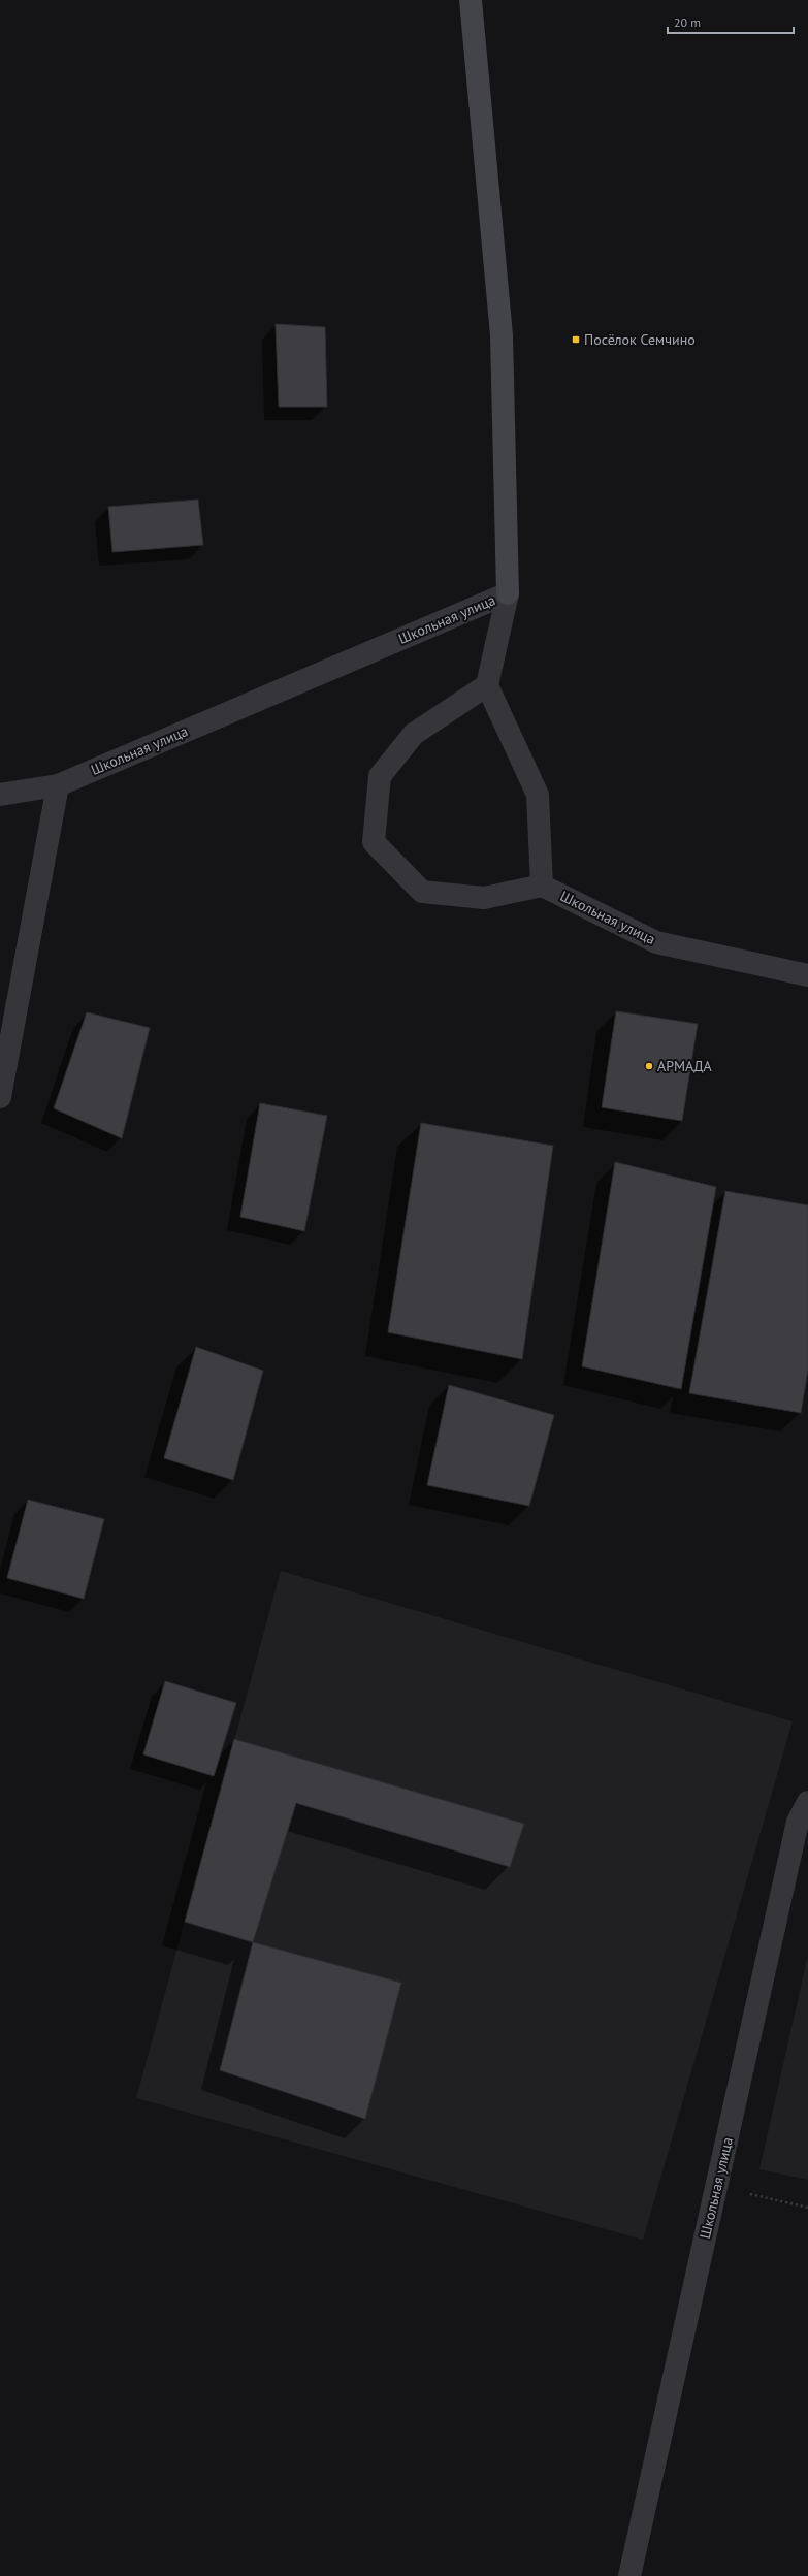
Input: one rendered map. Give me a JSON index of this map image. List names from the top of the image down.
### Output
{
  "streets": {
    "street": ["Школьная улица"]
  },
  "places": {
    "transit": ["Посёлок Семчино"],
    "other": ["АРМАДА"]
  },
  "scale_bar": "20 m"
}
